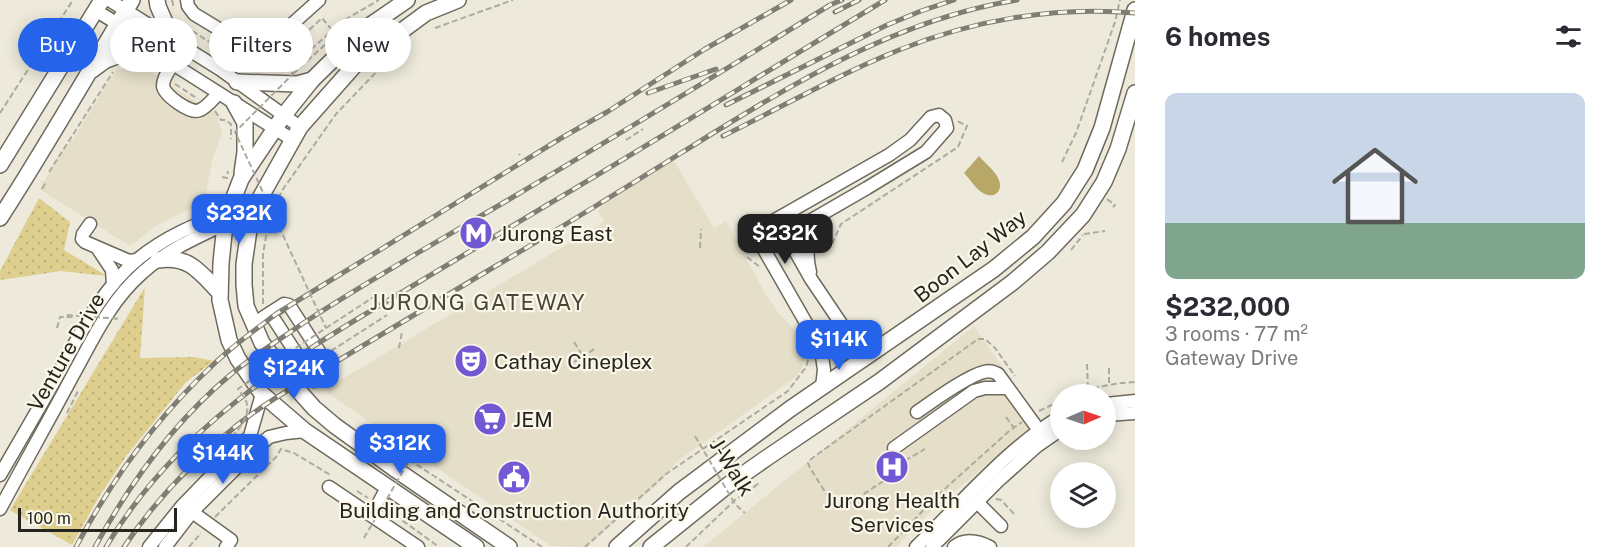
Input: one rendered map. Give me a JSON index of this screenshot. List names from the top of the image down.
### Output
{
  "streets": {
    "main road": ["Boon Lay Way"],
    "street": ["Venture Drive"],
    "path": ["J-Walk"]
  },
  "districts": ["JURONG GATEWAY"],
  "places": {
    "metro station": ["Jurong East"],
    "theatre": ["Cathay Cineplex"],
    "supermarket": ["JEM"],
    "hospital": ["Jurong Health Services"],
    "public building": ["Building and Construction Authority"]
  },
  "scale_bar": "100 m",
  "north": "right",
  "page": {
    "heading": "6 homes",
    "chip": [
      "Buy",
      "Rent",
      "Filters",
      "New"
    ],
    "list": [
      {
        "name": "$232,000",
        "note": "3 rooms · 77 m² · Gateway Drive"
      }
    ],
    "price": [
      "$232K",
      "$232K",
      "$114K",
      "$124K",
      "$312K",
      "$144K"
    ],
    "scale": "100 m"
  }
}
